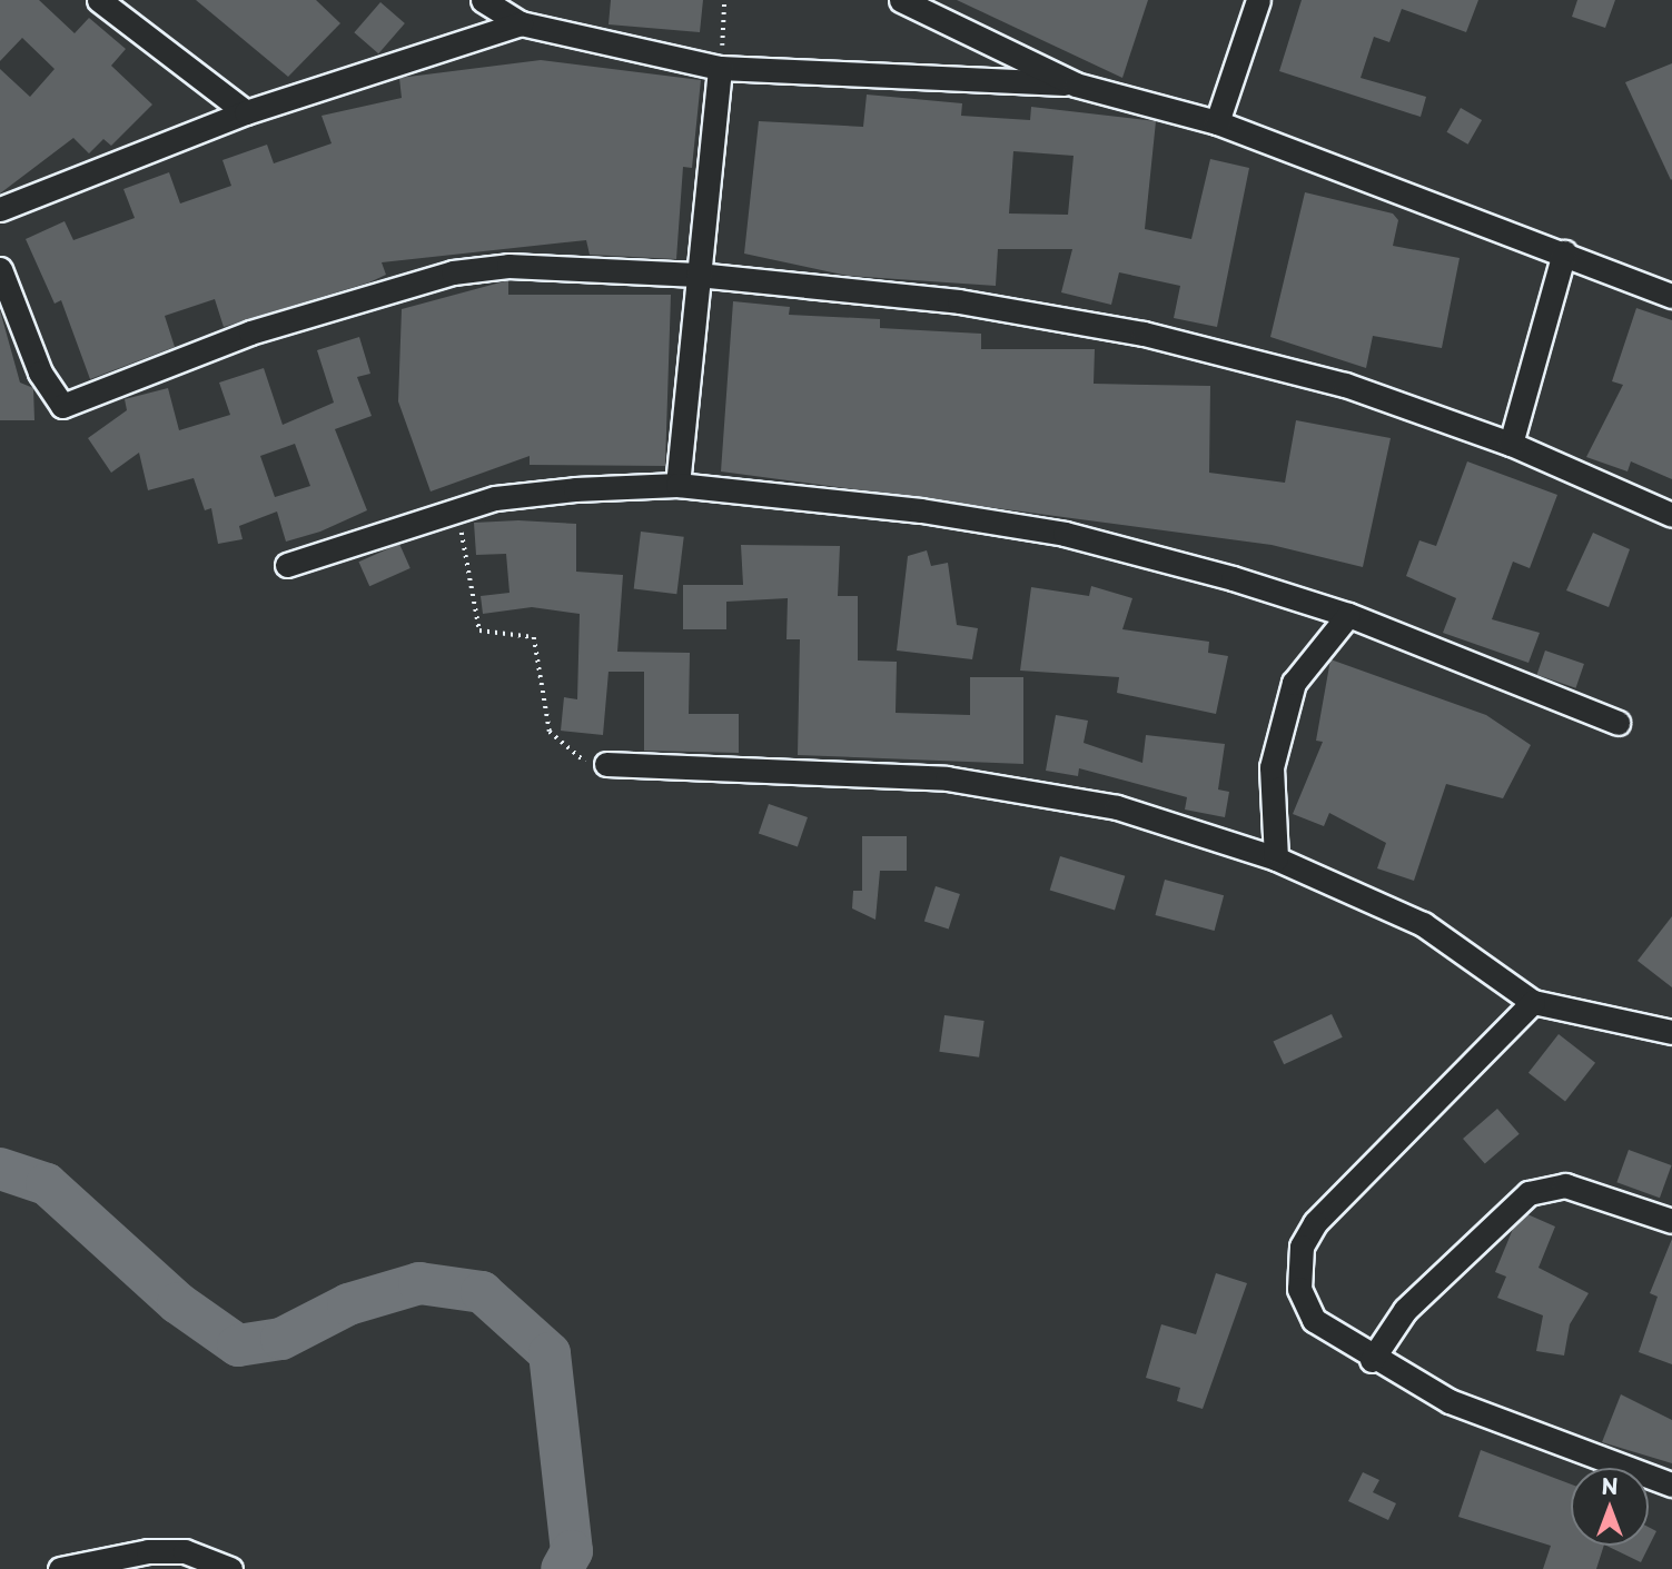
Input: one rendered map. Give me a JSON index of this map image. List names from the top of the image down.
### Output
{
  "north": "top"
}
